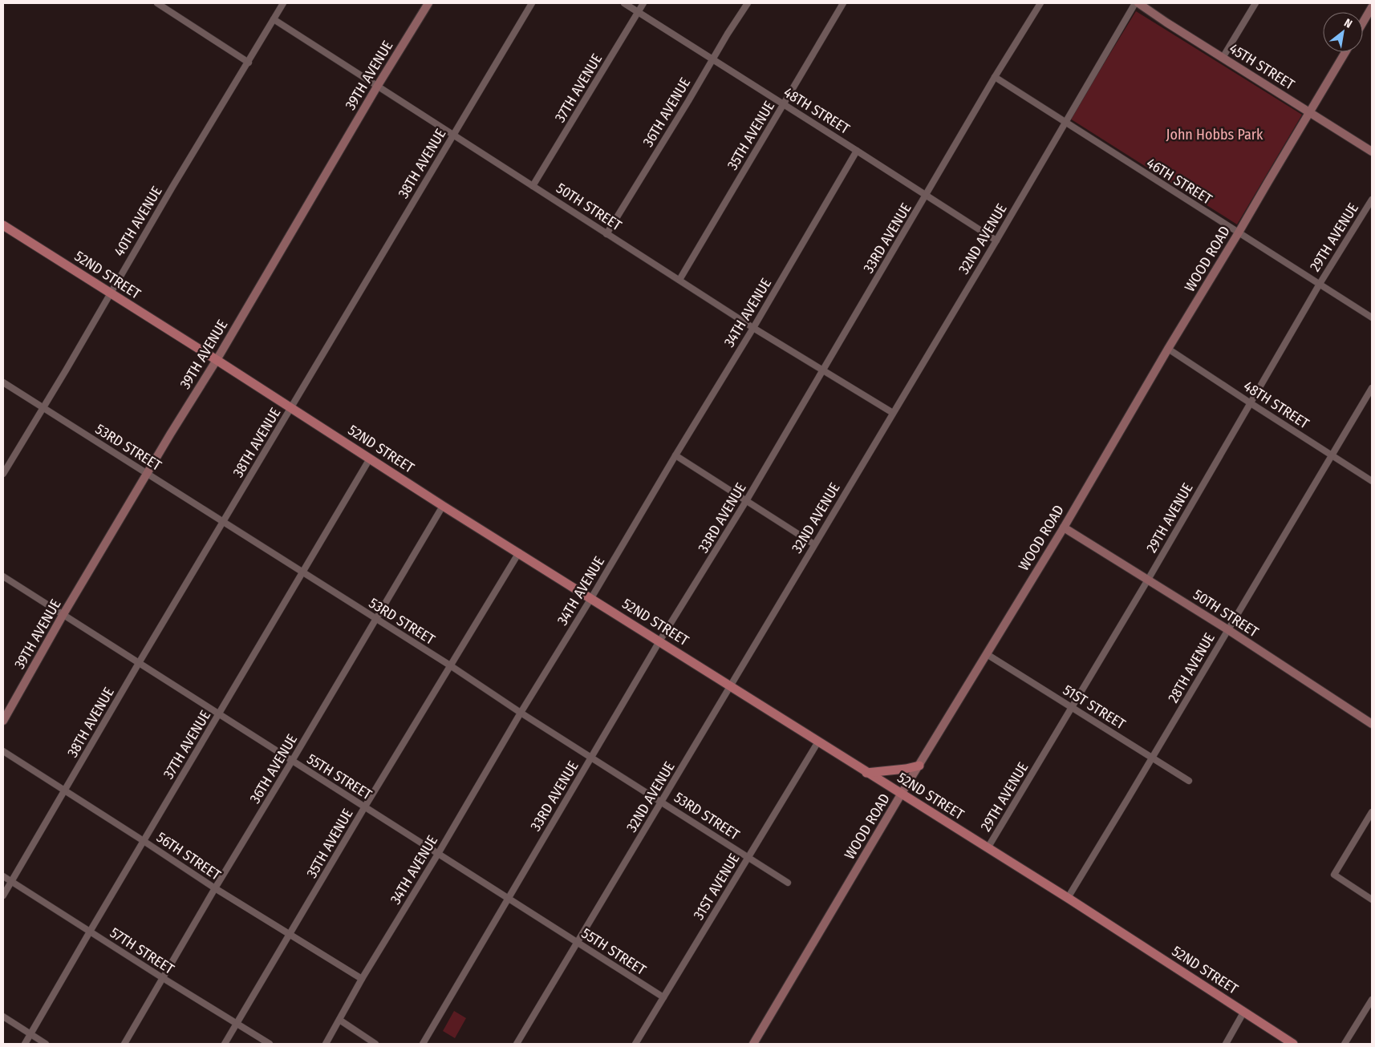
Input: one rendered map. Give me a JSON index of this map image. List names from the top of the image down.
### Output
{
  "streets": {
    "main road": ["52ND STREET"],
    "street": [
      "45TH STREET",
      "39TH AVENUE",
      "37TH AVENUE",
      "48TH STREET",
      "36TH AVENUE",
      "35TH AVENUE",
      "38TH AVENUE",
      "46TH STREET",
      "50TH STREET",
      "40TH AVENUE",
      "29TH AVENUE",
      "33RD AVENUE",
      "32ND AVENUE",
      "WOOD ROAD",
      "34TH AVENUE",
      "53RD STREET",
      "28TH AVENUE",
      "51ST STREET",
      "55TH STREET",
      "56TH STREET",
      "31ST AVENUE",
      "57TH STREET"
    ]
  },
  "crossings": [
    ["45TH STREET", "32ND AVENUE"],
    ["45TH STREET", "WOOD ROAD"],
    ["39TH AVENUE", "50TH STREET"],
    ["39TH AVENUE", "52ND STREET"],
    ["39TH AVENUE", "53RD STREET"],
    ["39TH AVENUE", "55TH STREET"],
    ["37TH AVENUE", "48TH STREET"],
    ["37TH AVENUE", "50TH STREET"],
    ["37TH AVENUE", "52ND STREET"],
    ["37TH AVENUE", "53RD STREET"],
    ["37TH AVENUE", "55TH STREET"],
    ["37TH AVENUE", "56TH STREET"],
    ["37TH AVENUE", "57TH STREET"],
    ["48TH STREET", "36TH AVENUE"],
    ["48TH STREET", "35TH AVENUE"],
    ["48TH STREET", "29TH AVENUE"],
    ["48TH STREET", "33RD AVENUE"],
    ["48TH STREET", "32ND AVENUE"],
    ["48TH STREET", "WOOD ROAD"],
    ["48TH STREET", "34TH AVENUE"],
    ["48TH STREET", "28TH AVENUE"],
    ["36TH AVENUE", "50TH STREET"],
    ["36TH AVENUE", "52ND STREET"],
    ["36TH AVENUE", "53RD STREET"],
    ["36TH AVENUE", "55TH STREET"],
    ["36TH AVENUE", "56TH STREET"],
    ["36TH AVENUE", "57TH STREET"],
    ["35TH AVENUE", "50TH STREET"],
    ["35TH AVENUE", "52ND STREET"],
    ["35TH AVENUE", "53RD STREET"],
    ["35TH AVENUE", "55TH STREET"],
    ["35TH AVENUE", "56TH STREET"],
    ["35TH AVENUE", "57TH STREET"],
    ["38TH AVENUE", "50TH STREET"],
    ["38TH AVENUE", "52ND STREET"],
    ["38TH AVENUE", "53RD STREET"],
    ["38TH AVENUE", "55TH STREET"],
    ["38TH AVENUE", "56TH STREET"],
    ["38TH AVENUE", "57TH STREET"],
    ["46TH STREET", "29TH AVENUE"],
    ["46TH STREET", "33RD AVENUE"],
    ["46TH STREET", "32ND AVENUE"],
    ["46TH STREET", "WOOD ROAD"],
    ["50TH STREET", "40TH AVENUE"],
    ["50TH STREET", "29TH AVENUE"],
    ["50TH STREET", "33RD AVENUE"],
    ["50TH STREET", "32ND AVENUE"],
    ["50TH STREET", "WOOD ROAD"],
    ["50TH STREET", "34TH AVENUE"],
    ["50TH STREET", "28TH AVENUE"],
    ["40TH AVENUE", "52ND STREET"],
    ["40TH AVENUE", "53RD STREET"],
    ["29TH AVENUE", "52ND STREET"],
    ["29TH AVENUE", "51ST STREET"],
    ["33RD AVENUE", "52ND STREET"],
    ["33RD AVENUE", "53RD STREET"],
    ["33RD AVENUE", "55TH STREET"],
    ["32ND AVENUE", "52ND STREET"],
    ["32ND AVENUE", "53RD STREET"],
    ["32ND AVENUE", "55TH STREET"],
    ["WOOD ROAD", "52ND STREET"],
    ["WOOD ROAD", "51ST STREET"],
    ["52ND STREET", "34TH AVENUE"],
    ["52ND STREET", "28TH AVENUE"],
    ["52ND STREET", "31ST AVENUE"],
    ["34TH AVENUE", "53RD STREET"],
    ["34TH AVENUE", "55TH STREET"],
    ["34TH AVENUE", "56TH STREET"],
    ["53RD STREET", "31ST AVENUE"],
    ["28TH AVENUE", "51ST STREET"],
    ["55TH STREET", "31ST AVENUE"]
  ],
  "parks": ["John Hobbs Park"],
  "north": "top right"
}
